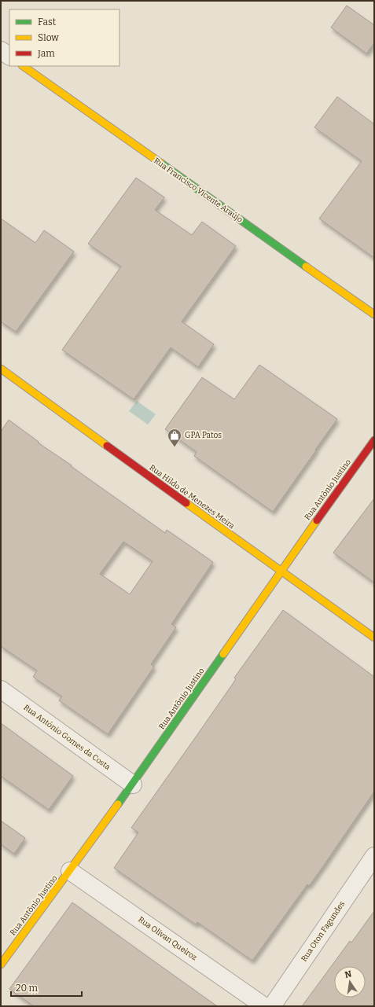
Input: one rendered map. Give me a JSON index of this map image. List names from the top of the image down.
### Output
{
  "streets": {
    "street": [
      "Rua Francisco Vicente Araújo",
      "Rua Antônio Justino",
      "Rua Hildo de Menezes Meira",
      "Rua António Gomes da Costa",
      "Rua Oton Fagundes",
      "Rua Olivan Queiroz"
    ]
  },
  "crossings": [
    ["Rua Antônio Justino", "Rua Hildo de Menezes Meira"],
    ["Rua Antônio Justino", "Rua António Gomes da Costa"],
    ["Rua Antônio Justino", "Rua Olivan Queiroz"]
  ],
  "places": {
    "shop": ["GPA Patos"]
  },
  "legend": ["Fast", "Slow", "Jam"],
  "scale_bar": "20 m",
  "north": "top"
}
